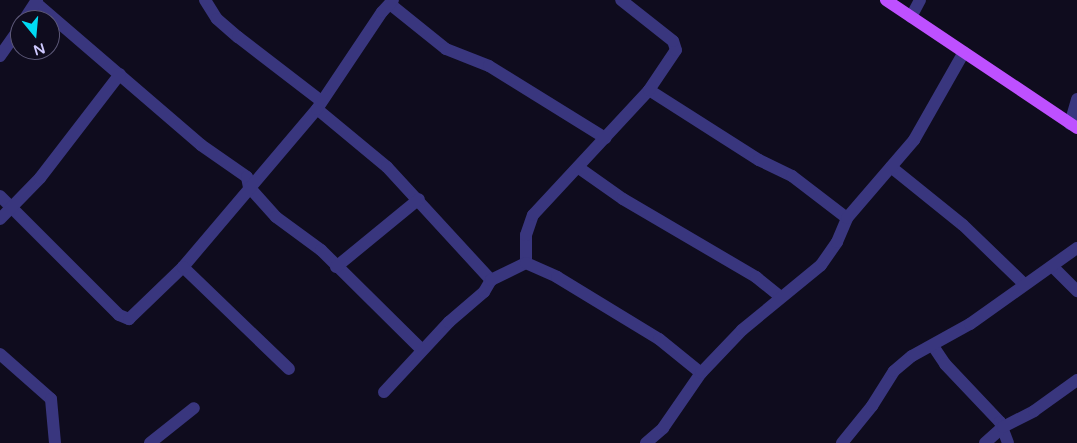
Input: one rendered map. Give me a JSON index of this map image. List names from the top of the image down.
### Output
{
  "north": "bottom"
}
